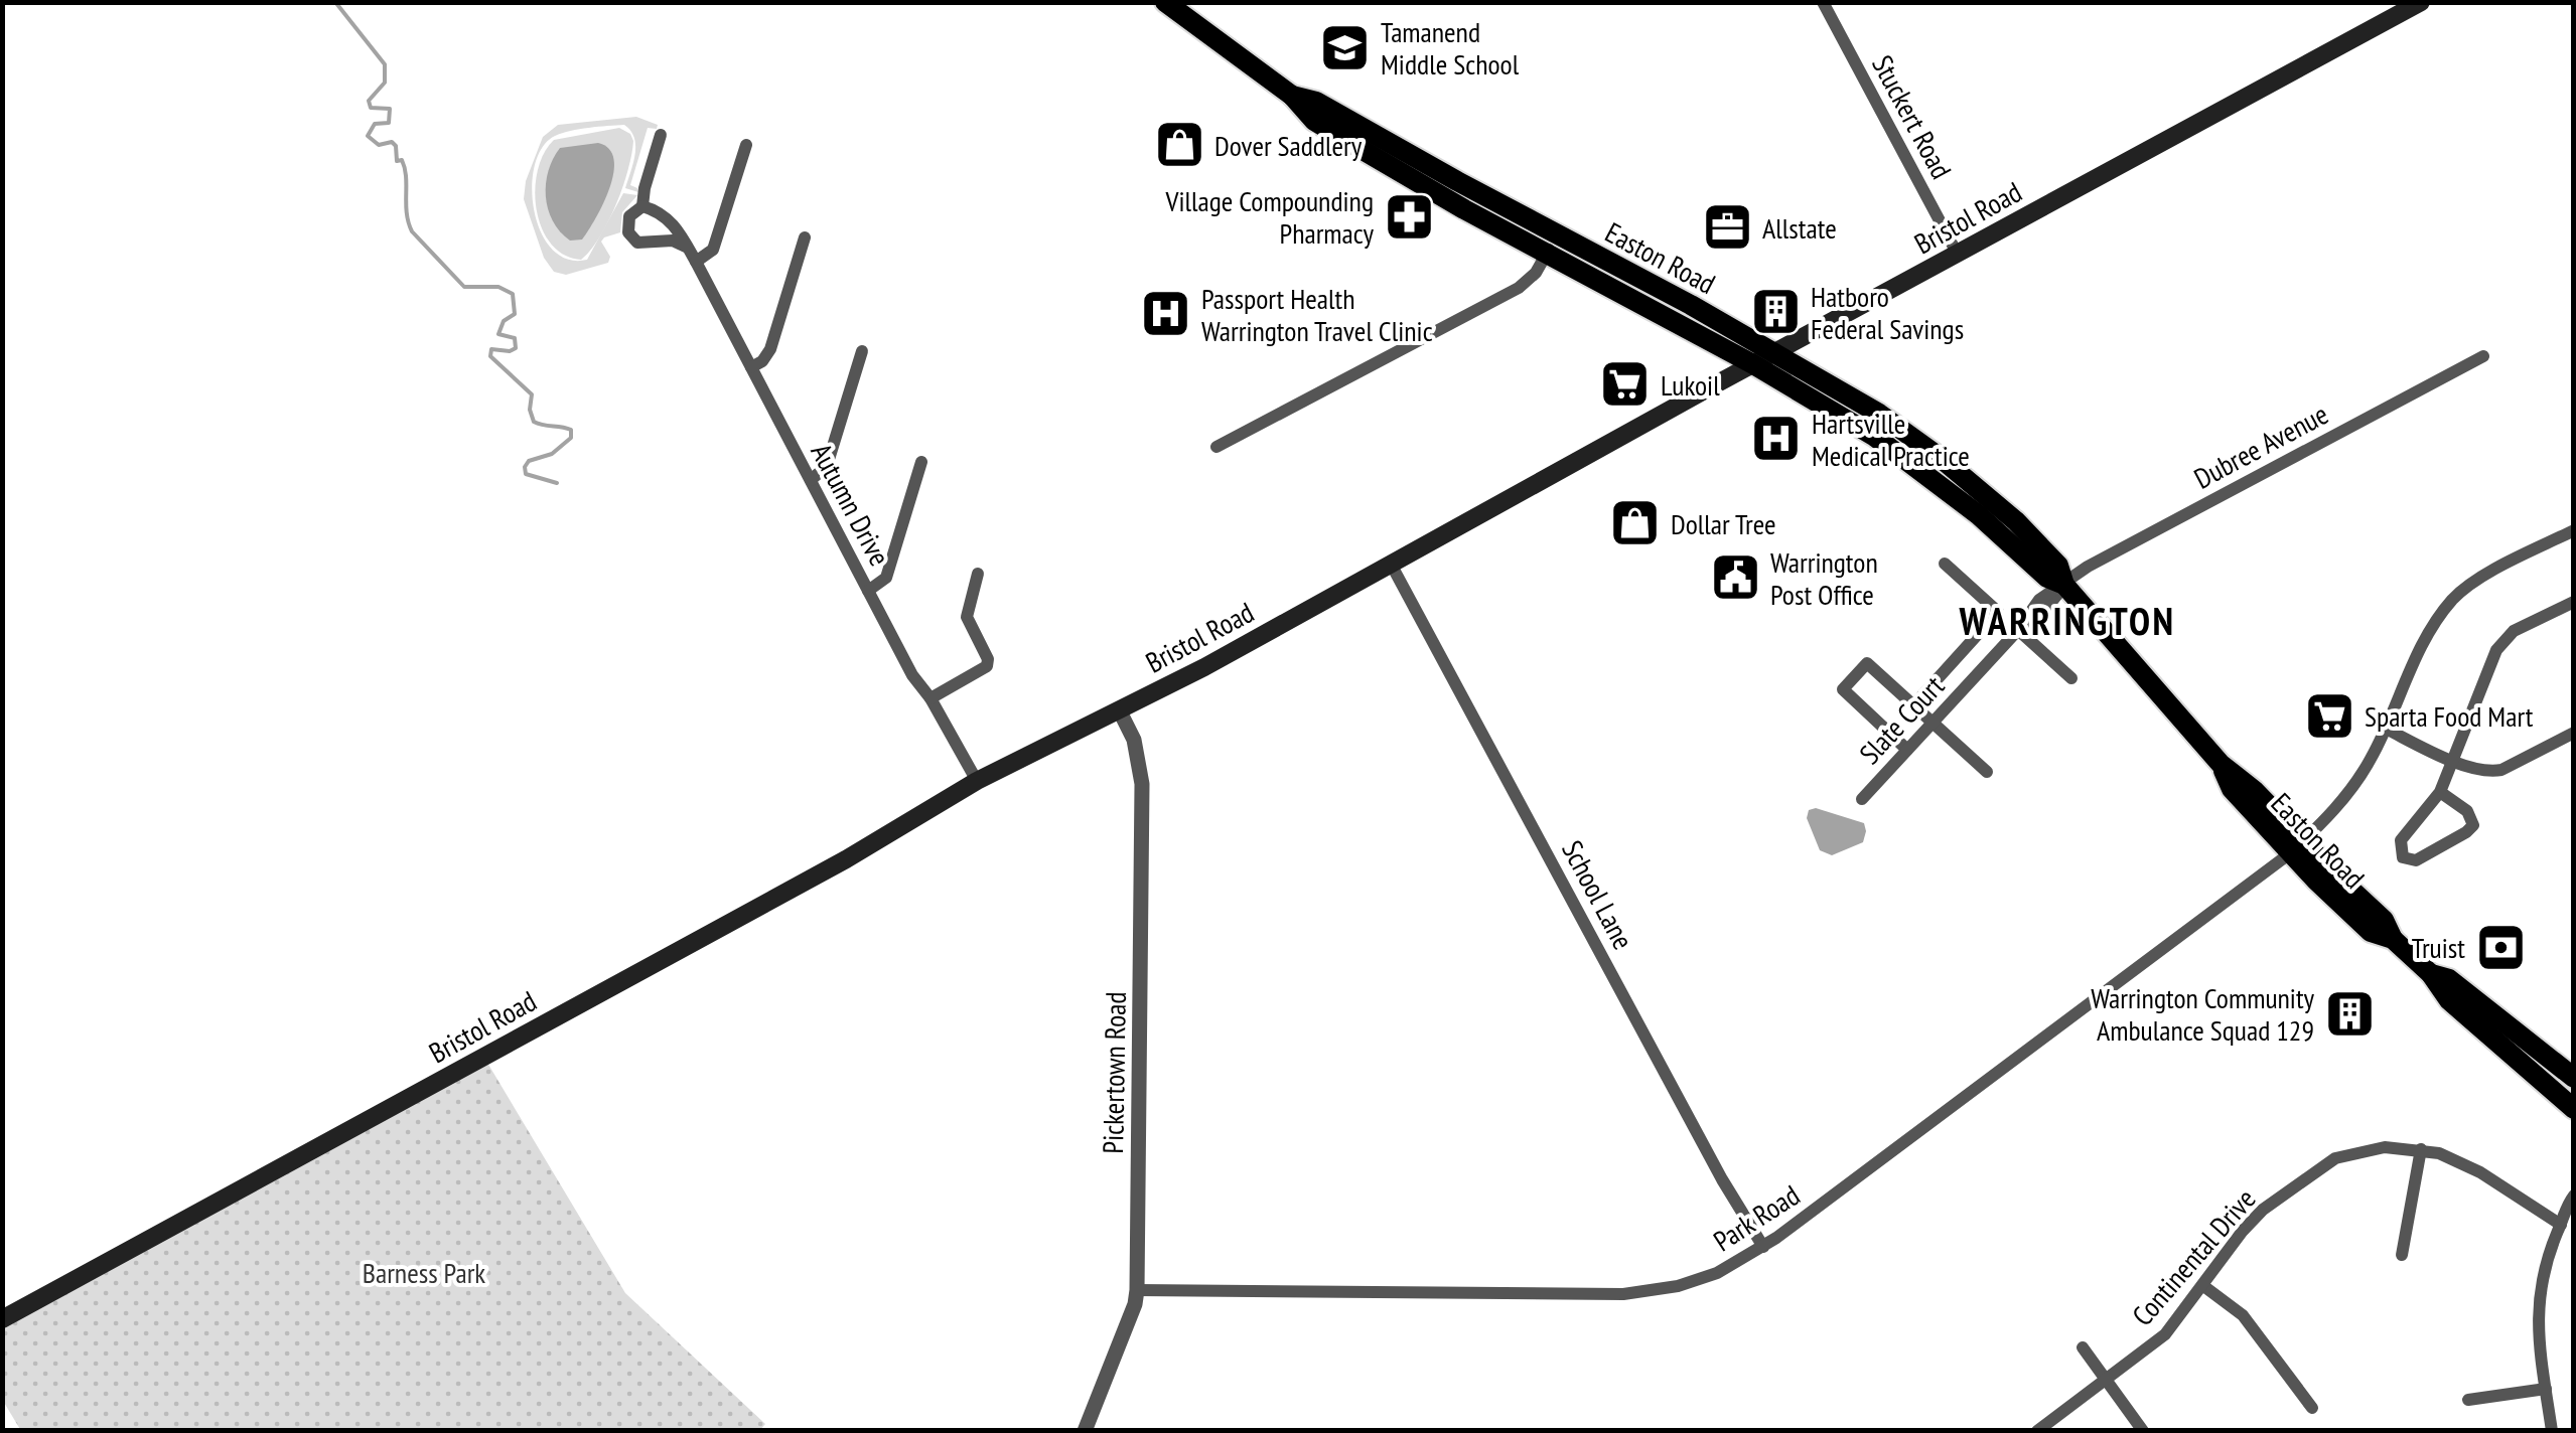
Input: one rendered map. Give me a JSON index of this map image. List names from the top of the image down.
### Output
{
  "streets": {
    "highway": ["Easton Road"],
    "main road": ["Bristol Road"],
    "street": [
      "Stuckert Road",
      "Dubree Avenue",
      "Autumn Drive",
      "Slate Court",
      "School Lane",
      "Pickertown Road",
      "Park Road",
      "Continental Drive"
    ]
  },
  "crossings": [
    ["Stuckert Road", "Bristol Road"],
    ["Bristol Road", "Easton Road"],
    ["Bristol Road", "Autumn Drive"],
    ["Bristol Road", "School Lane"],
    ["Bristol Road", "Pickertown Road"],
    ["Easton Road", "Dubree Avenue"],
    ["Easton Road", "Slate Court"],
    ["Easton Road", "Park Road"],
    ["Dubree Avenue", "Slate Court"],
    ["School Lane", "Park Road"],
    ["Pickertown Road", "Park Road"]
  ],
  "districts": ["WARRINGTON"],
  "parks": ["Barness Park"],
  "places": {
    "school or university": ["Tamanend Middle School"],
    "shop": ["Dover Saddlery", "Dollar Tree"],
    "pharmacy": ["Village Compounding Pharmacy"],
    "office": ["Allstate"],
    "building": ["Hatboro Federal Savings", "Warrington Community Ambulance Squad 129"],
    "hospital": ["Passport Health Warrington Travel Clinic", "Hartsville Medical Practice"],
    "supermarket": ["Lukoil", "Sparta Food Mart"],
    "public building": ["Warrington Post Office"],
    "bank": ["Truist"]
  }
}
